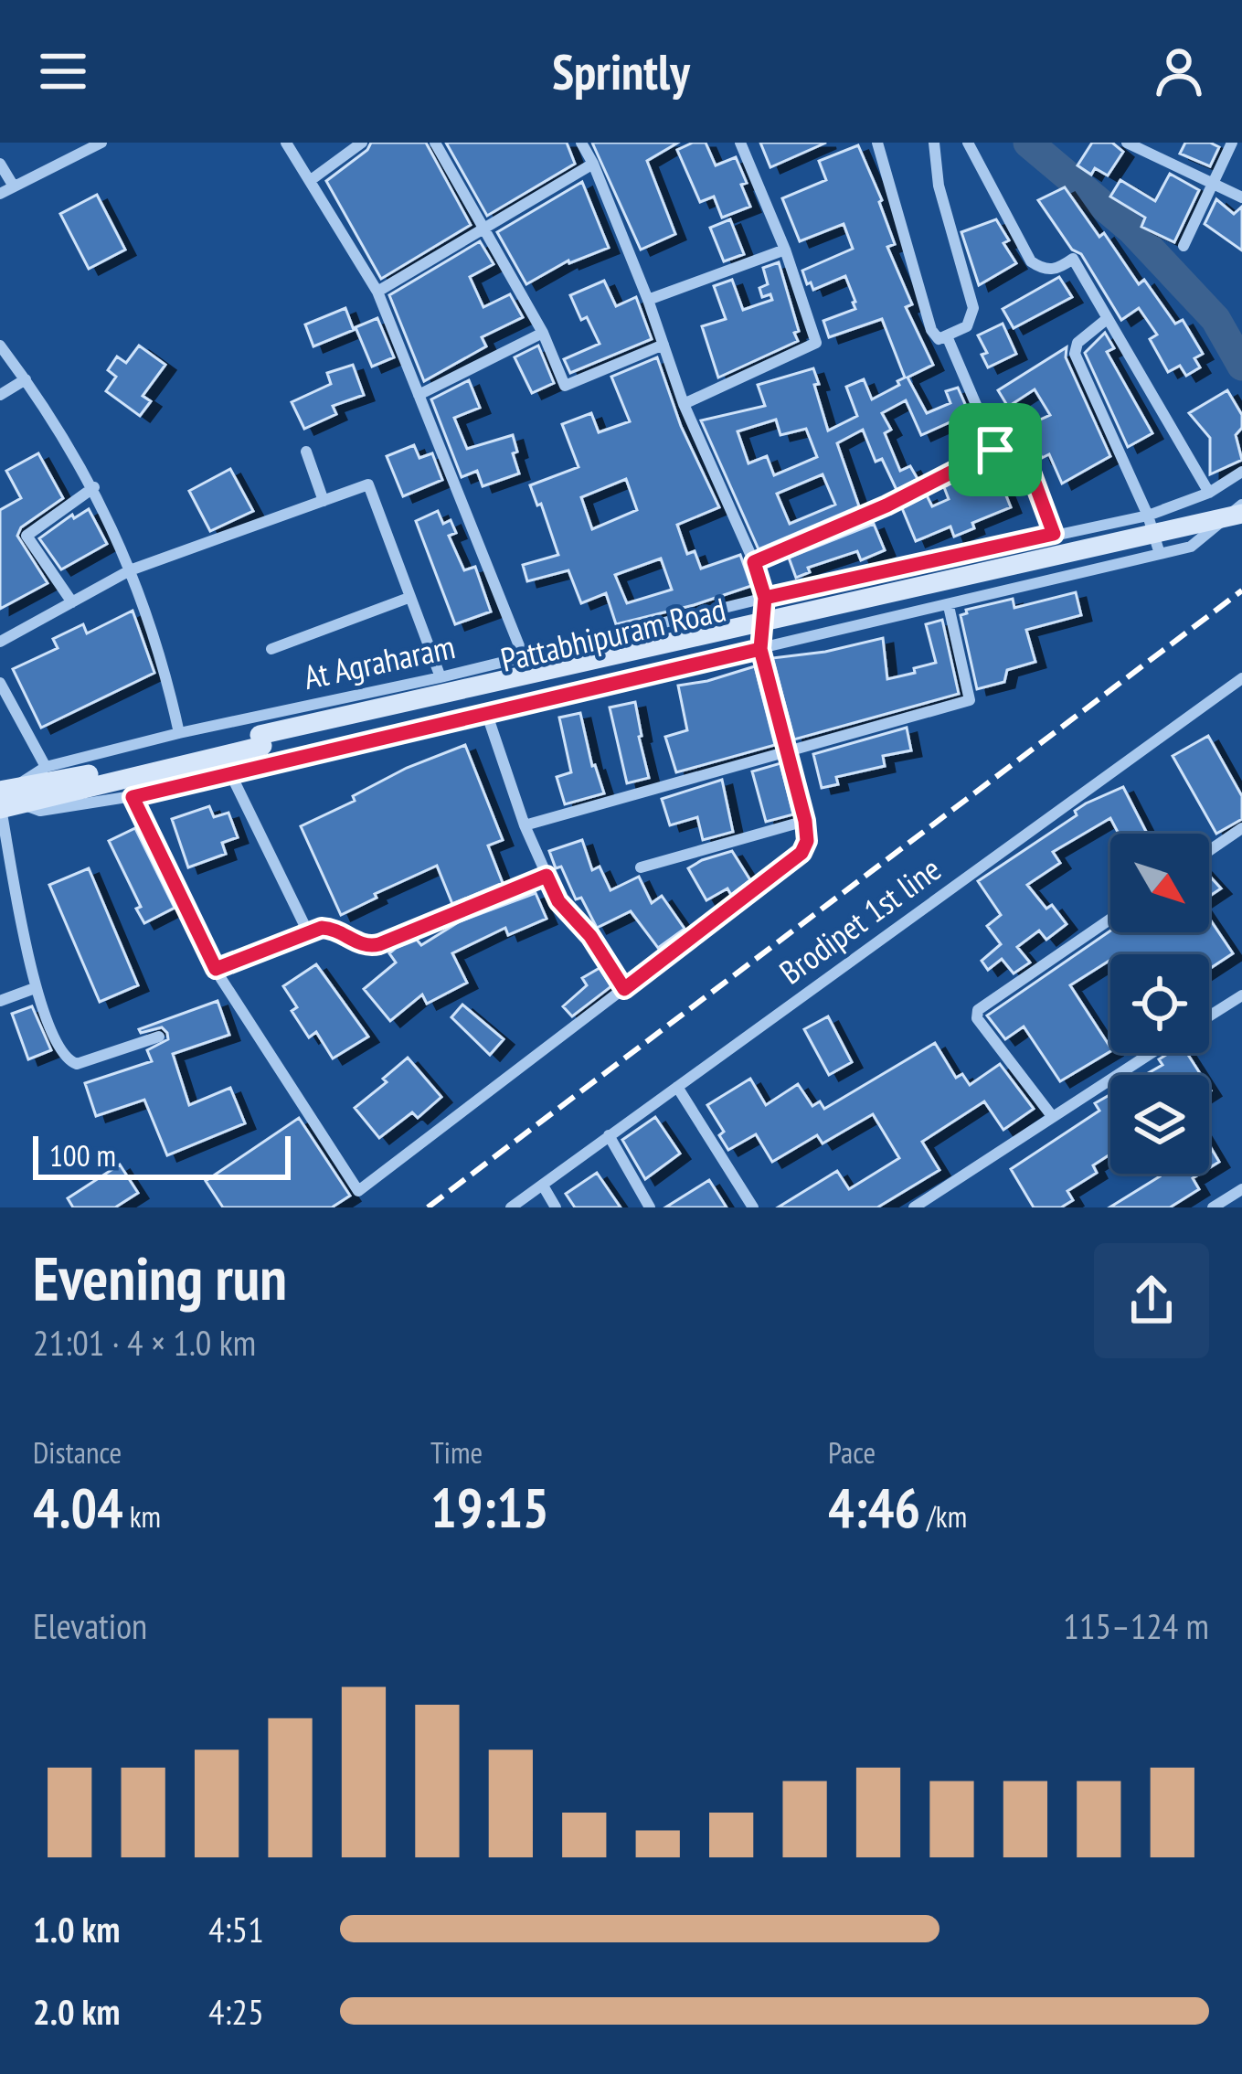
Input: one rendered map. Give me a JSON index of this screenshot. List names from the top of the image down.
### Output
{
  "streets": {
    "street": ["Pattabhipuram Road", "At Agraharam", "Brodipet 1st line"]
  },
  "crossings": [
    ["Pattabhipuram Road", "At Agraharam"]
  ],
  "scale_bar": "100 m",
  "north": "bottom right",
  "page": {
    "header": "Sprintly",
    "scale": "100 m",
    "heading": ["Evening run", "21:01 · 4 × 1.0 km"],
    "stats": [
      ["Distance", "4.04 km"],
      ["Time", "19:15"],
      ["Pace", "4:46 /km"]
    ],
    "chart": ["Elevation", "115–124 m"],
    "list": [
      {
        "name": "1.0 km",
        "note": "4:51"
      },
      {
        "name": "2.0 km",
        "note": "4:25"
      }
    ]
  }
}
